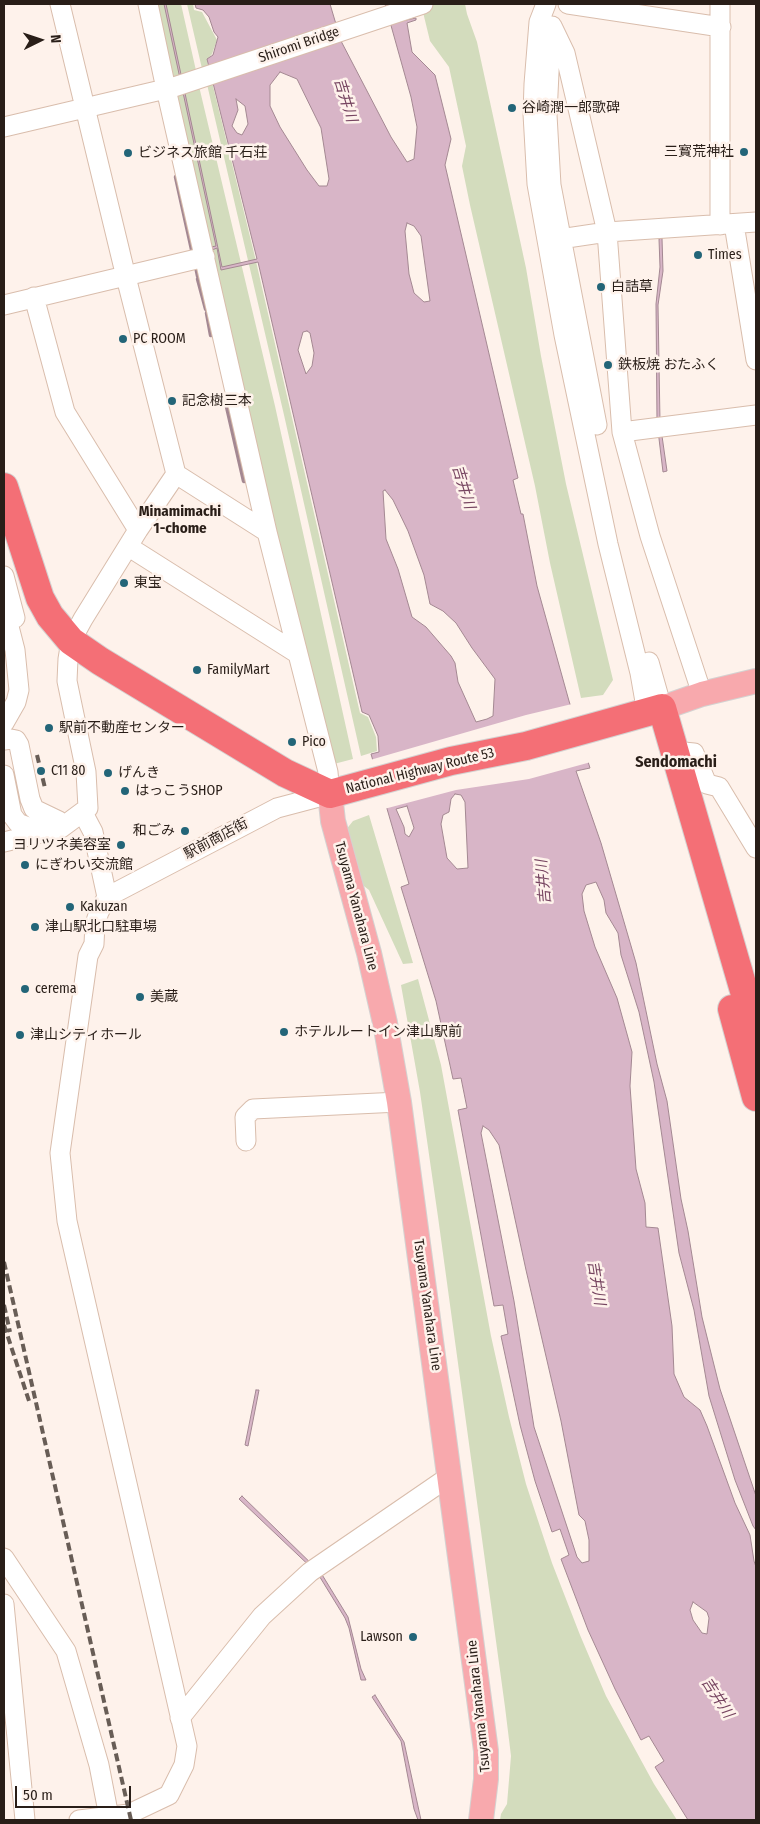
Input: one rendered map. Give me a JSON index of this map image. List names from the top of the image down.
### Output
{
  "streets": {
    "highway": ["National Highway Route 53"],
    "main road": ["Tsuyama Yanahara Line"],
    "street": ["Shiromi Bridge", "駅前商店街"]
  },
  "crossings": [
    ["National Highway Route 53", "駅前商店街"],
    ["National Highway Route 53", "Tsuyama Yanahara Line"],
    ["駅前商店街", "Tsuyama Yanahara Line"]
  ],
  "districts": ["Minamimachi 1-chome", "Sendomachi"],
  "water": ["吉井川"],
  "places": [
    "谷崎潤一郎歌碑",
    "三寳荒神社",
    "ビジネス旅館 千石荘",
    "Times",
    "白詰草",
    "PC ROOM",
    "鉄板焼 おたふく",
    "記念樹三本",
    "東宝",
    "FamilyMart",
    "駅前不動産センター",
    "Pico",
    "C11 80",
    "げんき",
    "はっこうSHOP",
    "和ごみ",
    "ヨリツネ美容室",
    "にぎわい交流館",
    "Kakuzan",
    "津山駅北口駐車場",
    "cerema",
    "美蔵",
    "ホテルルートイン津山駅前",
    "津山シティホール",
    "Lawson"
  ],
  "scale_bar": "50 m",
  "north": "right"
}
